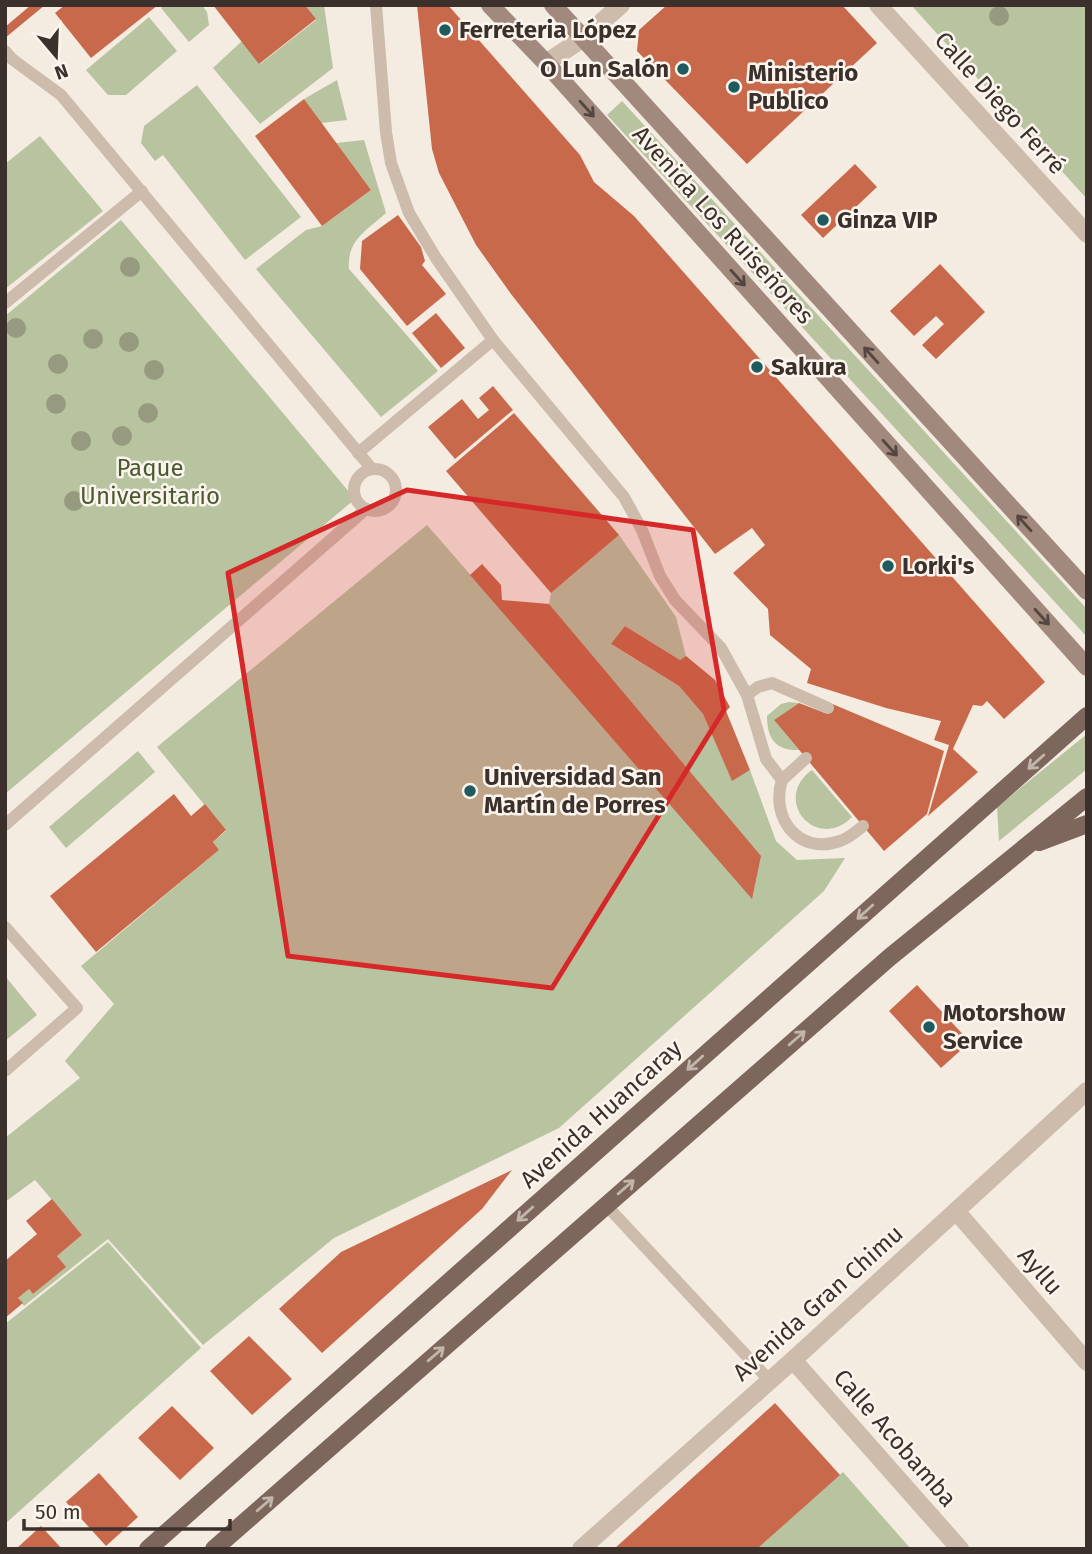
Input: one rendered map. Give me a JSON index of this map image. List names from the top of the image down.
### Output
{
  "streets": {
    "main road": ["Avenida Los Ruiseñores", "Avenida Huancaray"],
    "street": [
      "Calle Diego Ferré",
      "Ayllu",
      "Avenida Gran Chimu",
      "Calle Acobamba"
    ]
  },
  "crossings": [
    ["Ayllu", "Avenida Gran Chimu"],
    ["Avenida Gran Chimu", "Calle Acobamba"]
  ],
  "parks": ["Paque Universitario"],
  "places": [
    "Ferreteria López",
    "O Lun Salón",
    "Ministerio Publico",
    "Ginza VIP",
    "Sakura",
    "Lorki's",
    "Universidad San Martín de Porres",
    "Motorshow Service"
  ],
  "scale_bar": "50 m",
  "north": "bottom"
}
